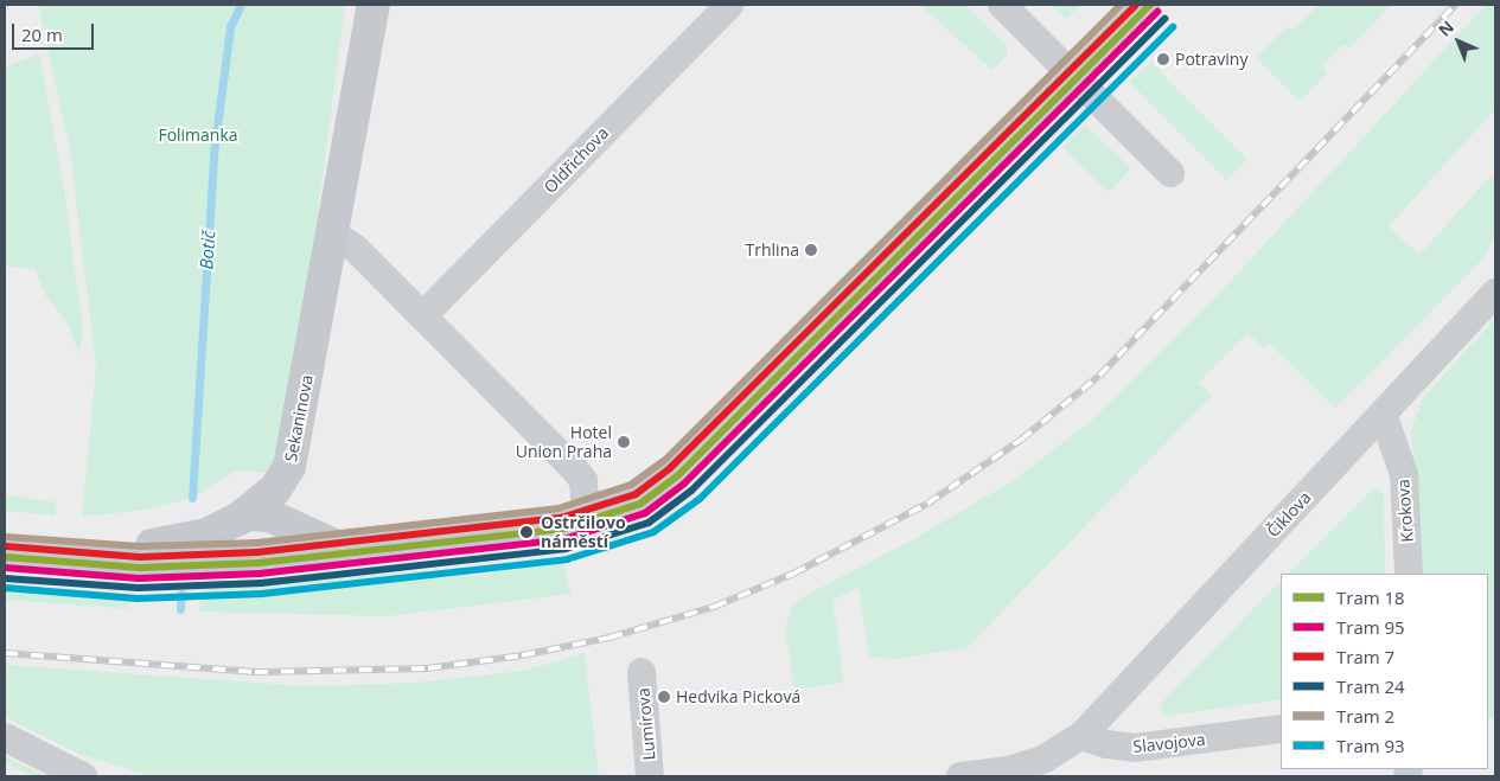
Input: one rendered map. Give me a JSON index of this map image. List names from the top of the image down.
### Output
{
  "streets": {
    "main road": ["Sekaninova"],
    "street": [
      "Oldřichova",
      "Krokova",
      "Čiklova",
      "Lumírova",
      "Slavojova"
    ]
  },
  "crossings": [
    ["Krokova", "Čiklova"],
    ["Čiklova", "Slavojova"]
  ],
  "water": ["Botič"],
  "parks": ["Folimanka"],
  "places": [
    "Potraviny",
    "Trhlina",
    "Hotel Union Praha",
    "Ostrčilovo náměstí",
    "Hedvika Picková"
  ],
  "lines": [
    "tram line 18",
    "tram line 7",
    "tram line 2",
    "tram line 95",
    "tram line 24",
    "tram line 93"
  ],
  "legend": [
    "Tram 18",
    "Tram 95",
    "Tram 7",
    "Tram 24",
    "Tram 2",
    "Tram 93"
  ],
  "scale_bar": "20 m",
  "north": "top left"
}
